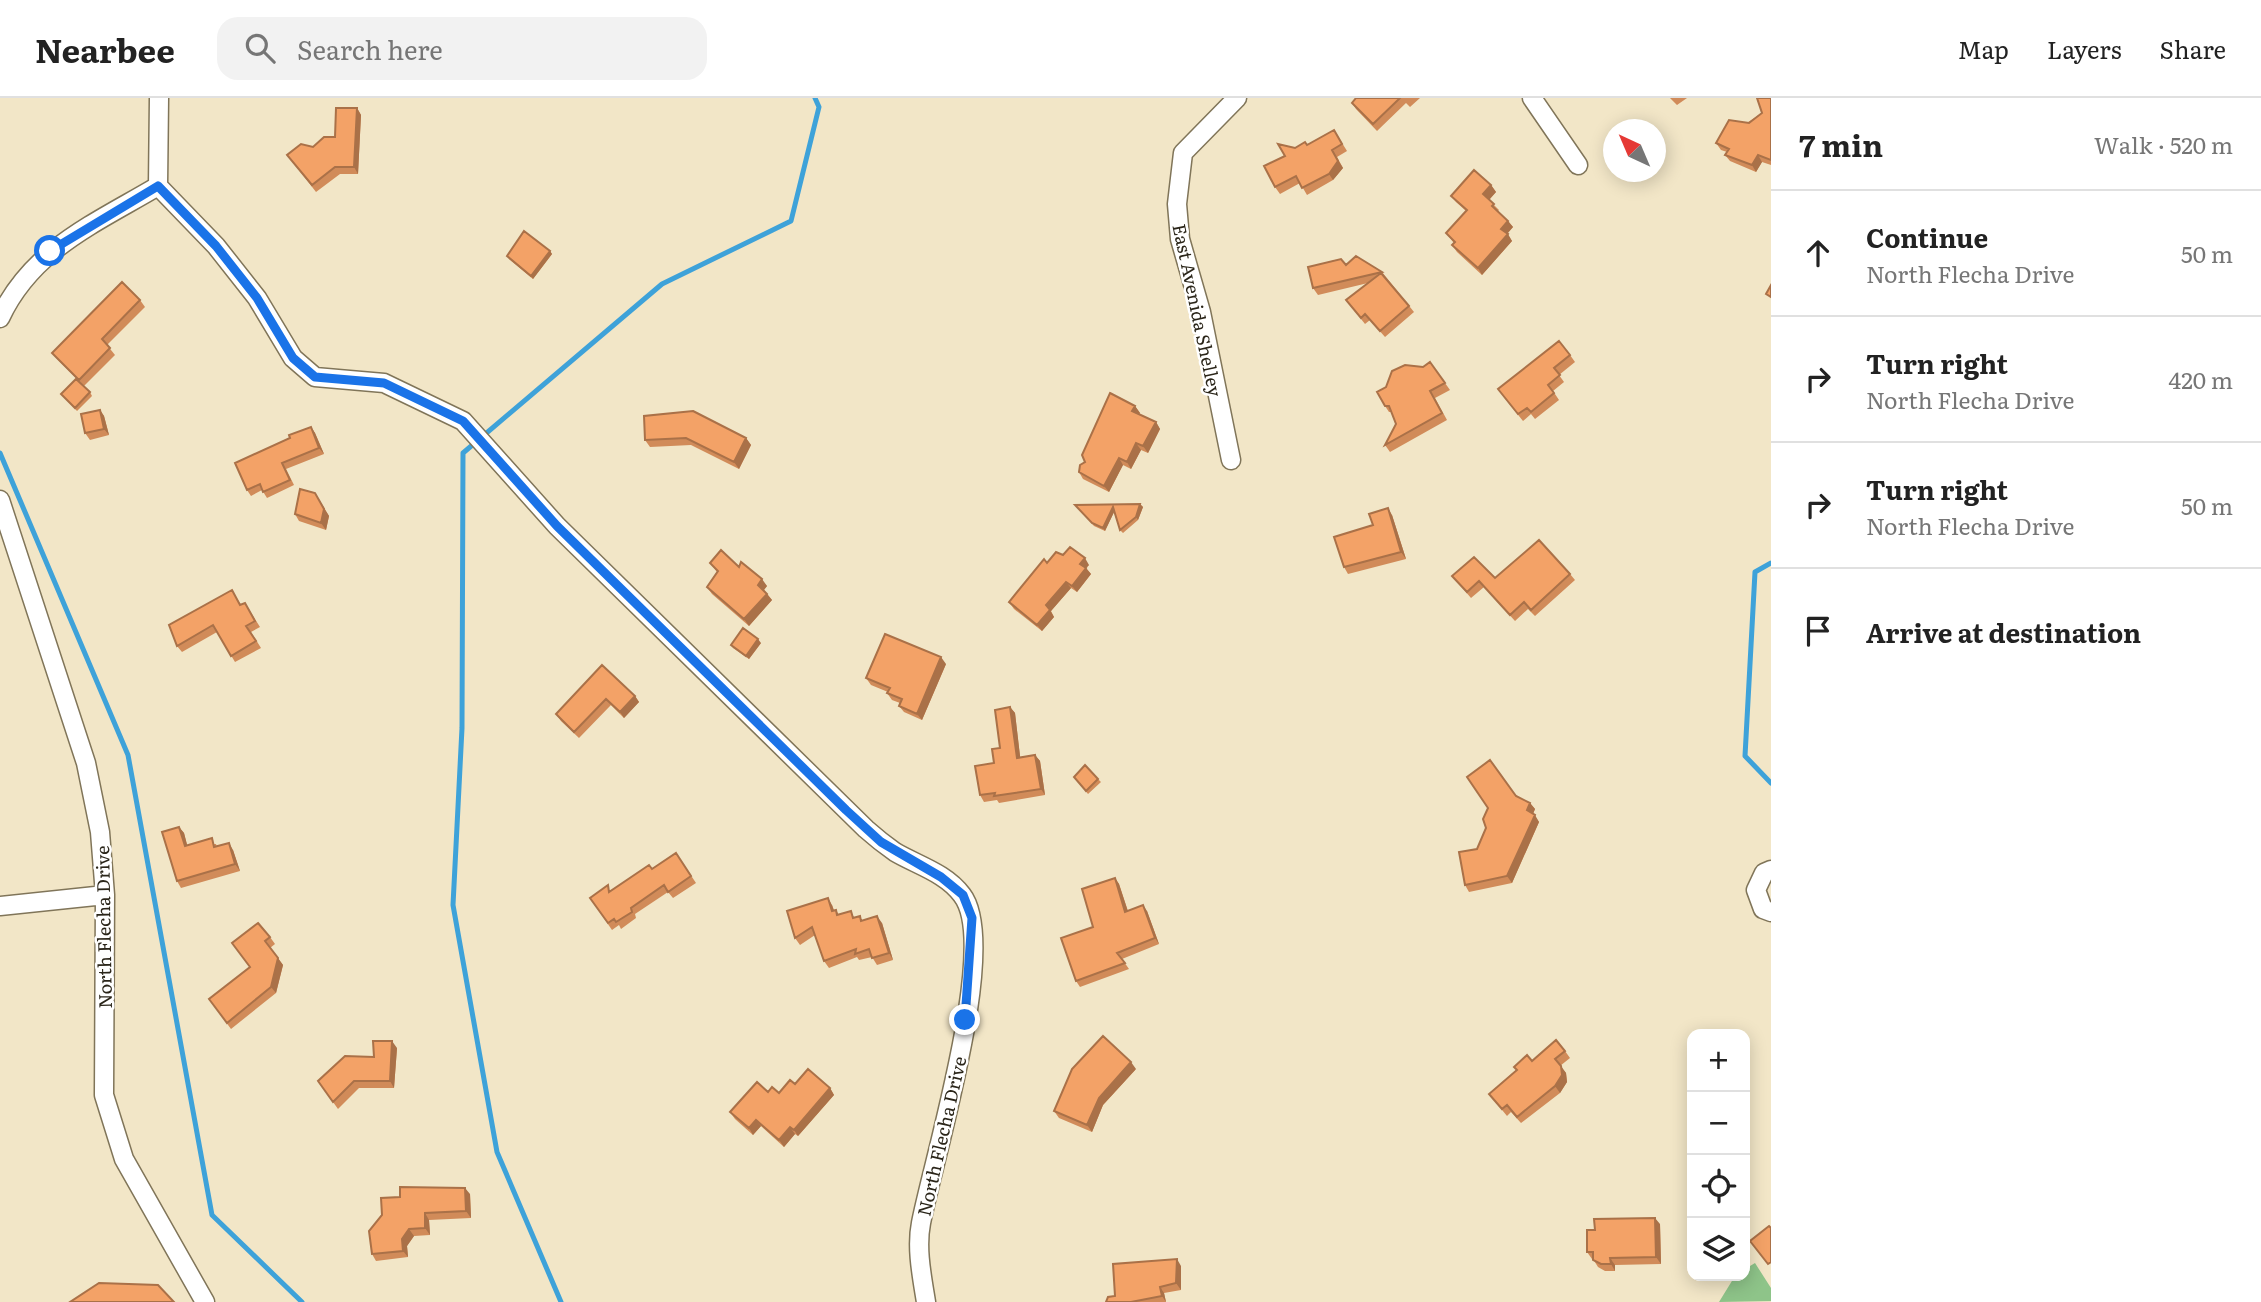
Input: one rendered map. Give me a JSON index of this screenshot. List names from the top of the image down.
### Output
{
  "streets": {
    "street": ["East Avenida Shelley", "North Flecha Drive"]
  },
  "north": "top left",
  "page": {
    "header": "Nearbee",
    "search": "Search here",
    "nav": ["Map", "Layers", "Share"],
    "heading": ["7 min", "Walk · 520 m"],
    "list": [
      ["Continue", "North Flecha Drive", "50 m"],
      ["Turn right", "North Flecha Drive", "420 m"],
      ["Turn right", "North Flecha Drive", "50 m"],
      "Arrive at destination"
    ],
    "map_buttons": ["+", "−"]
  }
}
